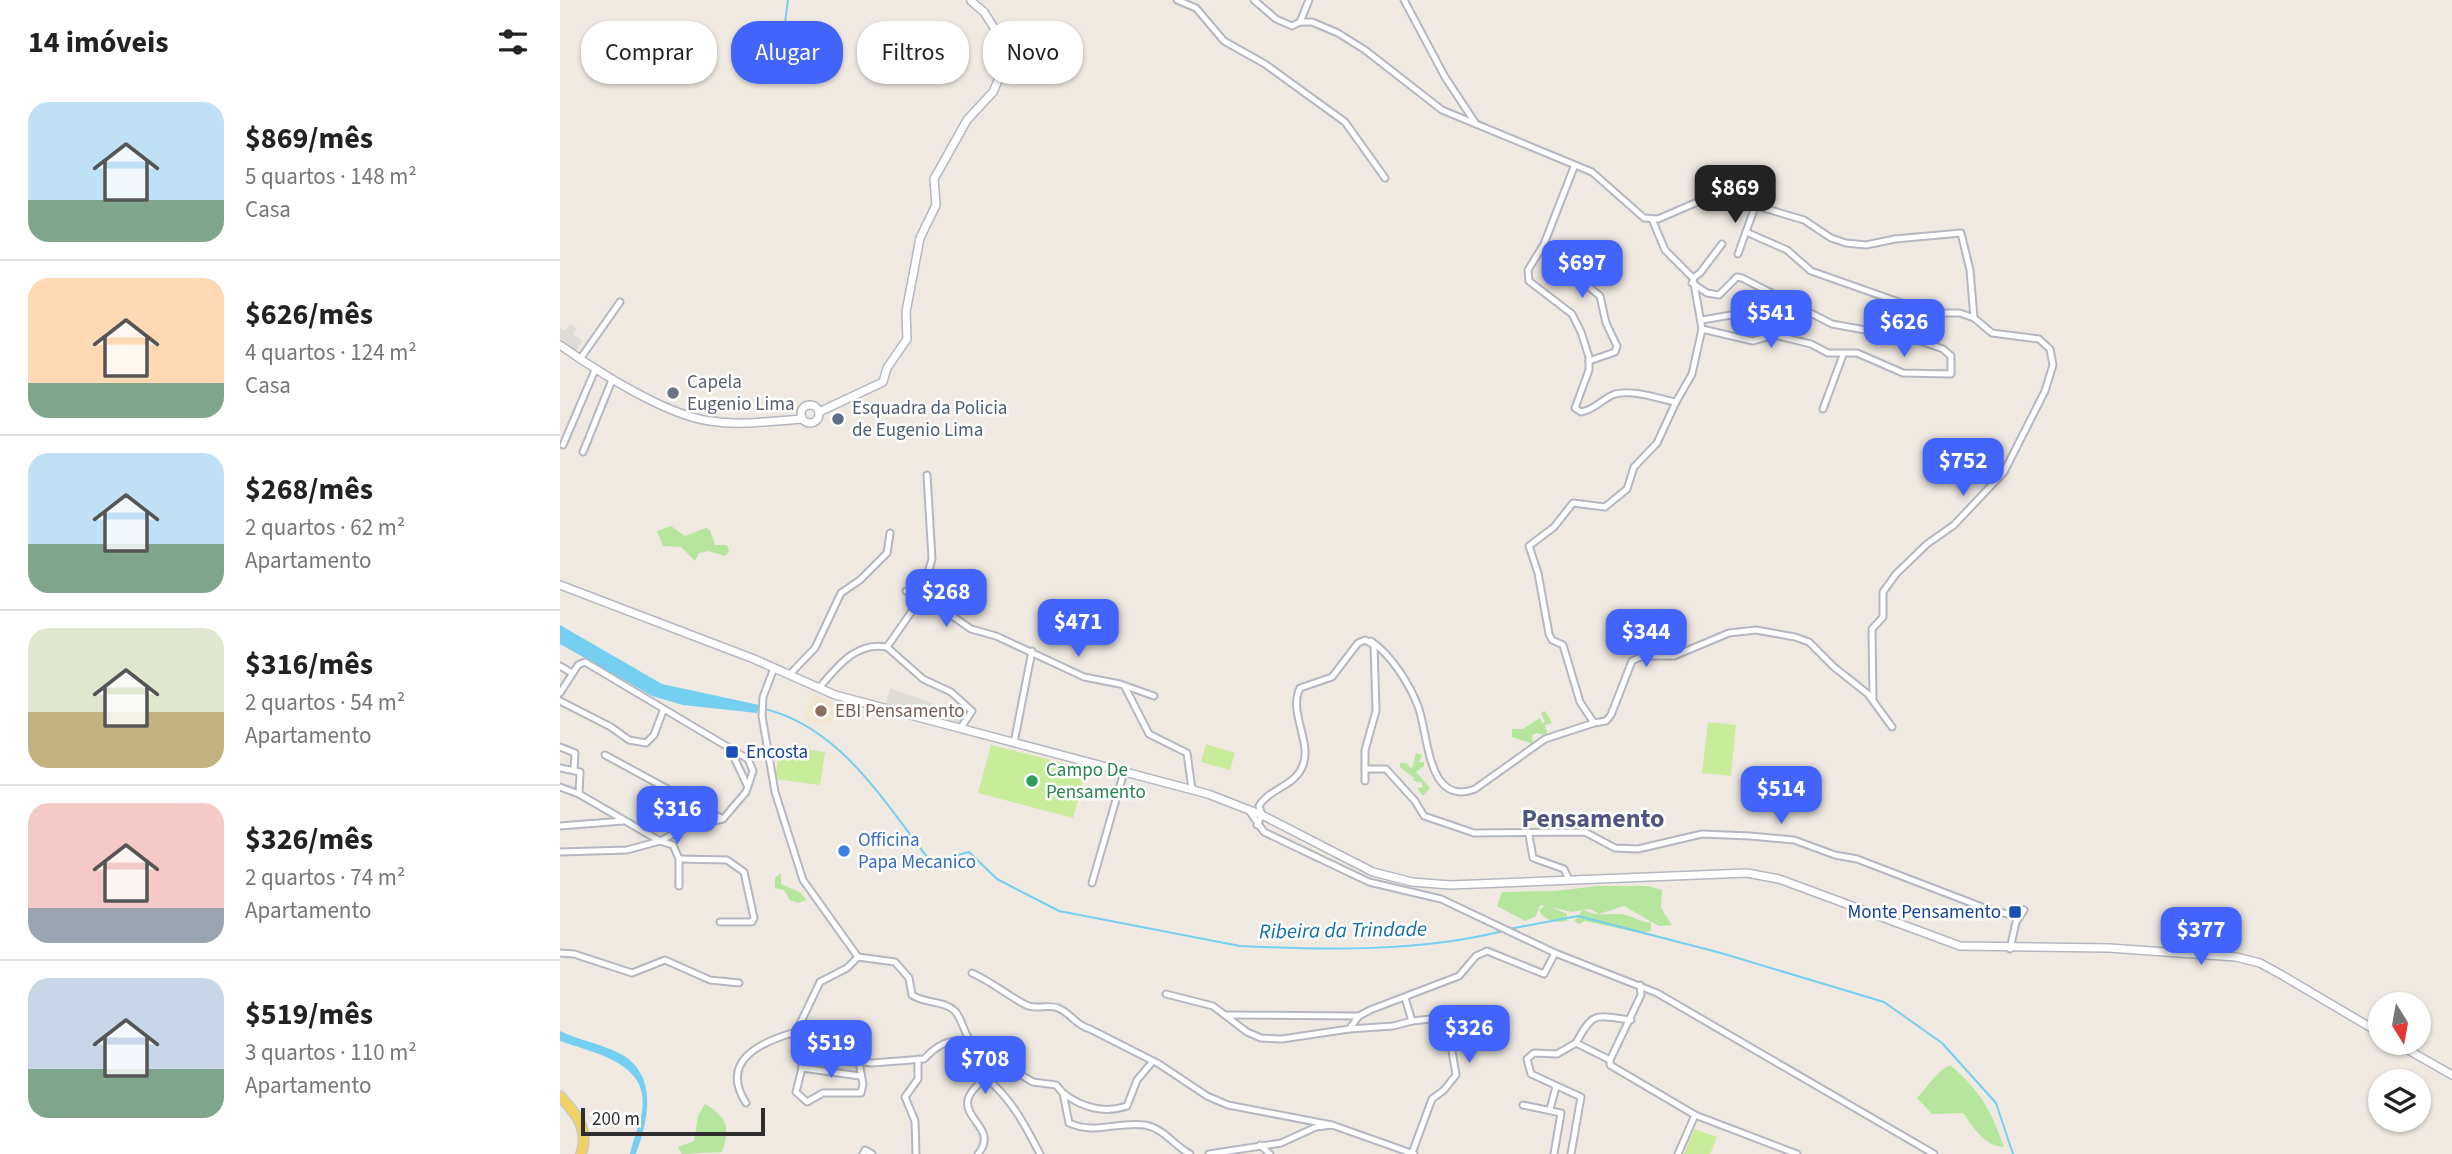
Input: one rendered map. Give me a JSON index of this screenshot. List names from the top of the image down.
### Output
{
  "districts": ["Pensamento"],
  "water": ["Ribeira da Trindade"],
  "places": {
    "other": [
      "Capela Eugenio Lima",
      "Esquadra da Policia de Eugenio Lima",
      "EBI Pensamento",
      "Campo De Pensamento",
      "Officina Papa Mecanico"
    ],
    "transit": ["Encosta", "Monte Pensamento"]
  },
  "scale_bar": "200 m",
  "north": "bottom",
  "page": {
    "heading": "14 imóveis",
    "chip": [
      "Comprar",
      "Alugar",
      "Filtros",
      "Novo"
    ],
    "list": [
      {
        "name": "$869/mês",
        "note": "5 quartos · 148 m² · Casa"
      },
      {
        "name": "$626/mês",
        "note": "4 quartos · 124 m² · Casa"
      },
      {
        "name": "$268/mês",
        "note": "2 quartos · 62 m² · Apartamento"
      },
      {
        "name": "$316/mês",
        "note": "2 quartos · 54 m² · Apartamento"
      },
      {
        "name": "$326/mês",
        "note": "2 quartos · 74 m² · Apartamento"
      },
      {
        "name": "$519/mês",
        "note": "3 quartos · 110 m² · Apartamento"
      }
    ],
    "price": [
      "$869",
      "$697",
      "$541",
      "$626",
      "$752",
      "$268",
      "$471",
      "$344",
      "$514",
      "$316",
      "$377",
      "$326",
      "$519",
      "$708"
    ],
    "scale": "200 m"
  }
}
